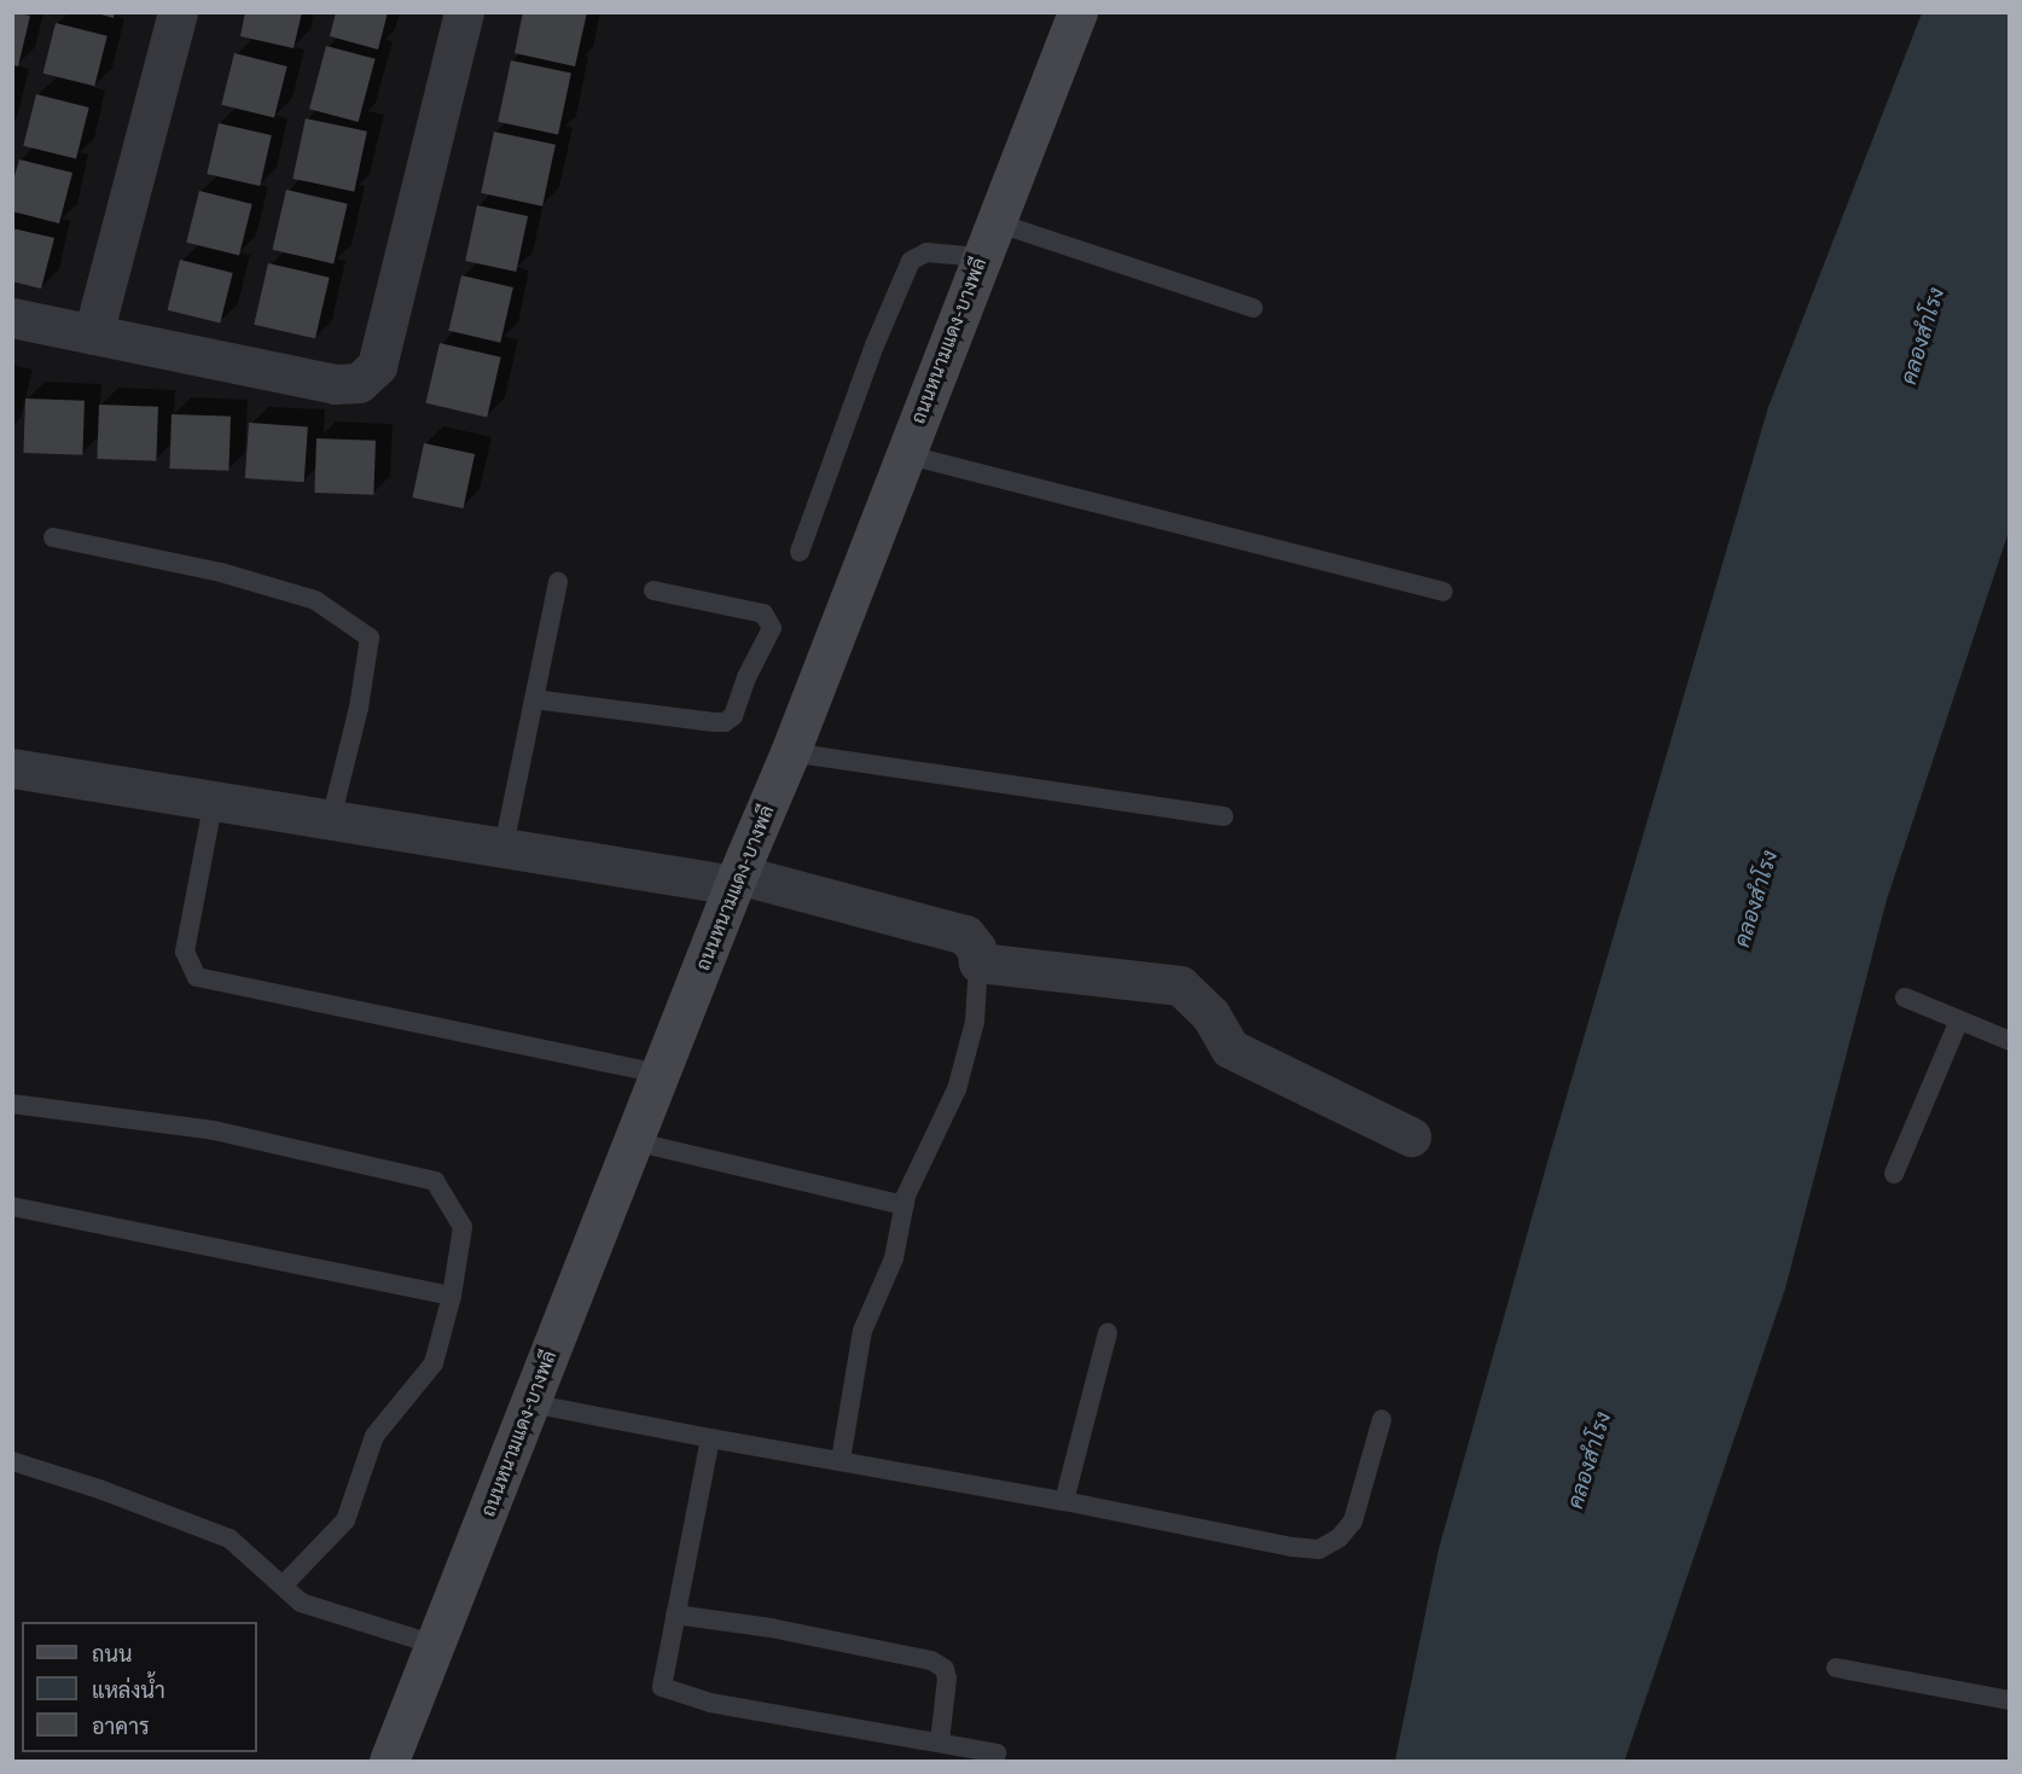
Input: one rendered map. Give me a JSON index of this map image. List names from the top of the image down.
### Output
{
  "streets": {
    "main road": ["ถนนหนามแดง-บางพลี"]
  },
  "water": ["คลองสำโรง"],
  "legend": ["ถนน", "แหล่งน้ำ", "อาคาร"]
}
